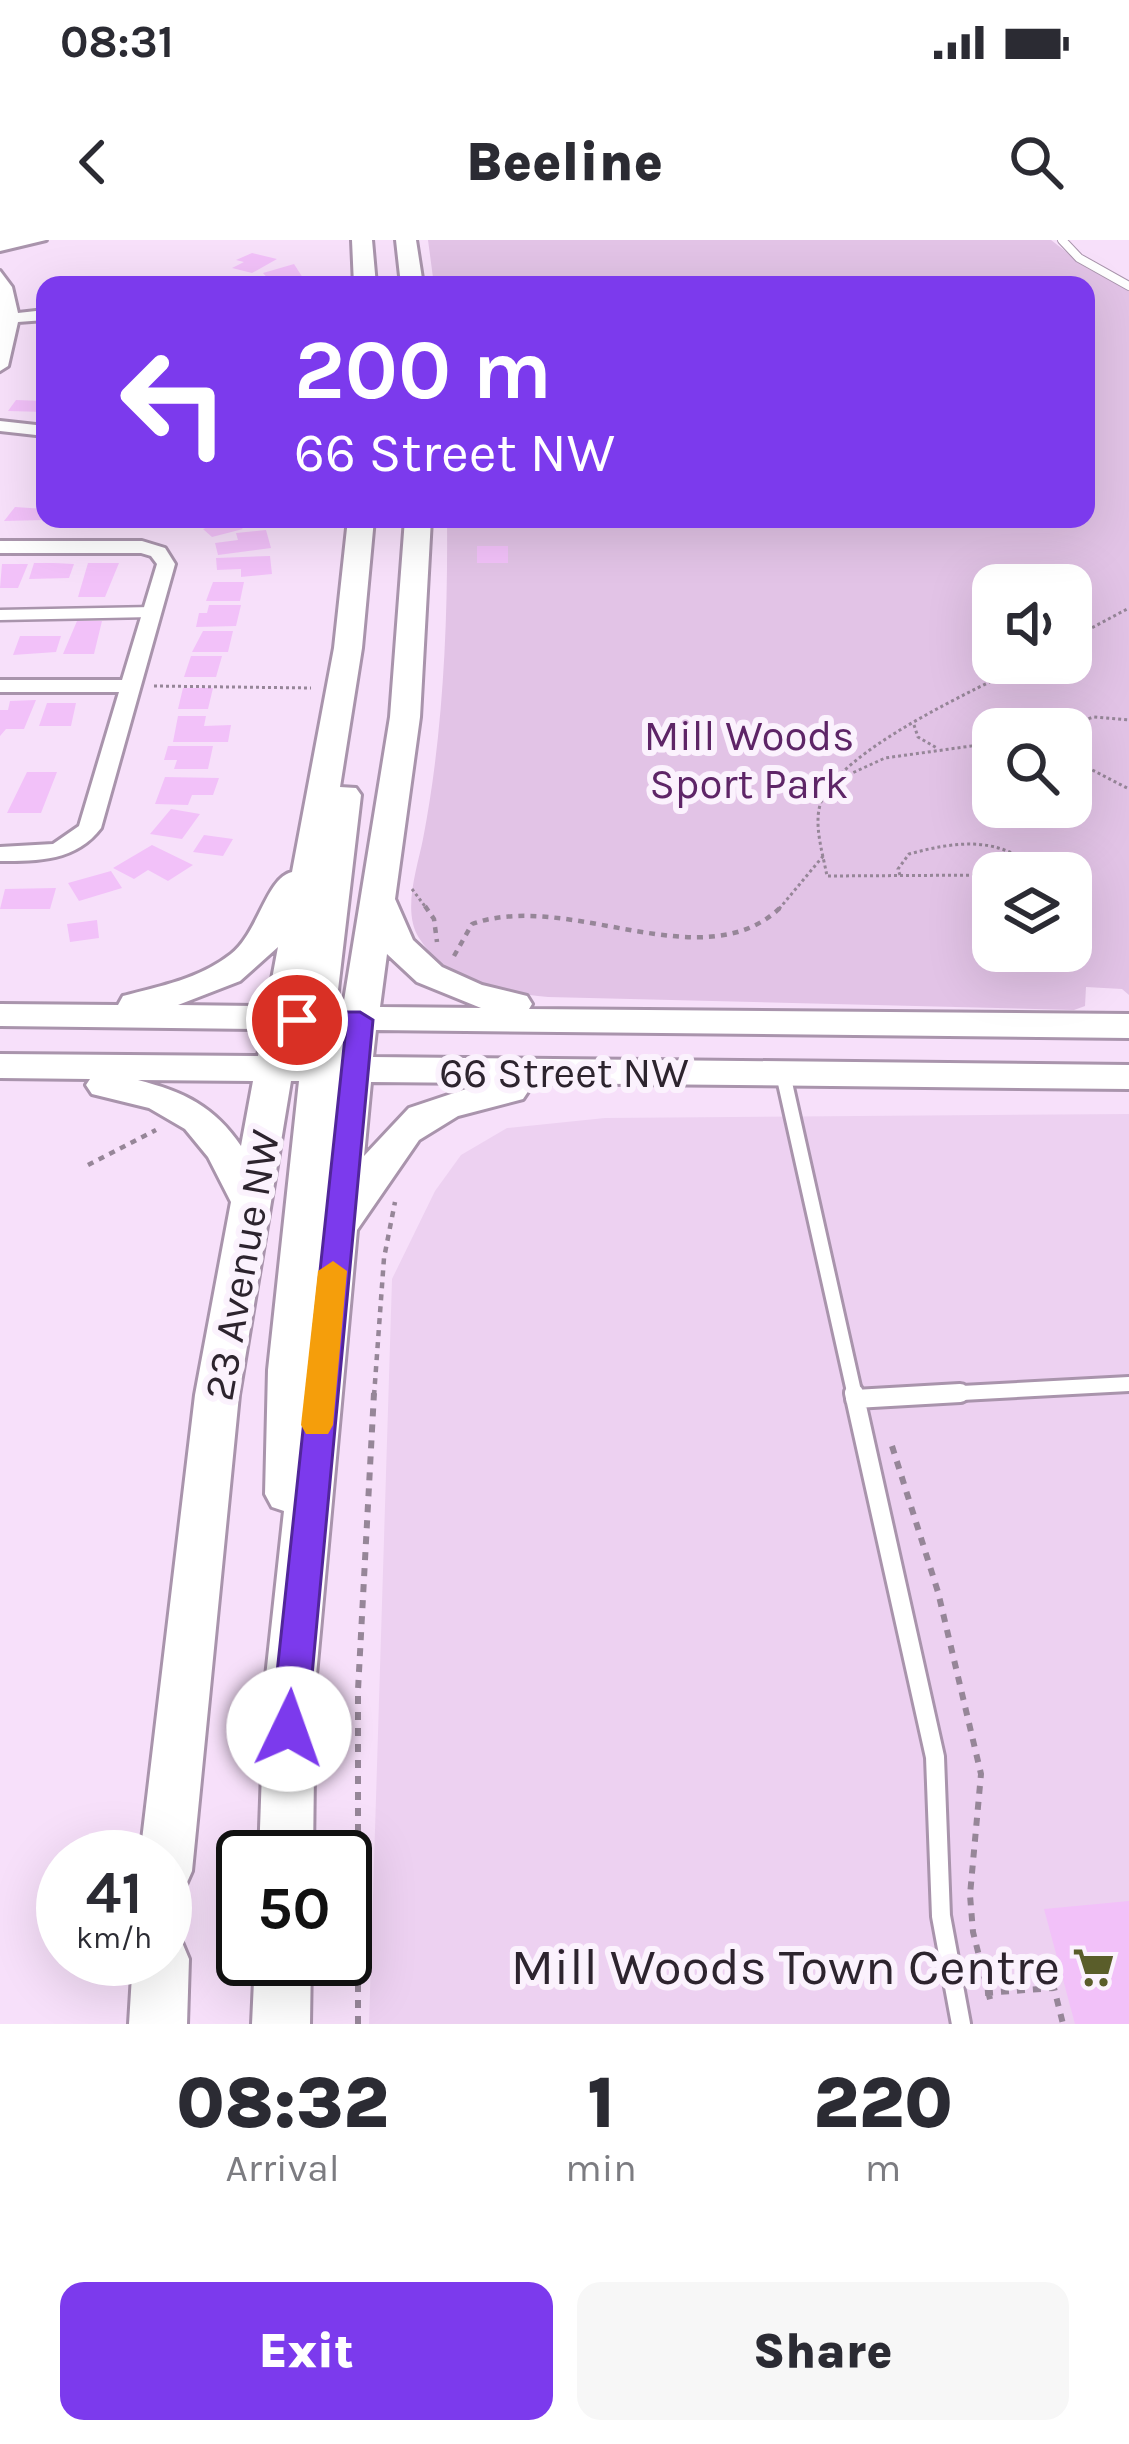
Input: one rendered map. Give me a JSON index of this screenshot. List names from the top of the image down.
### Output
{
  "streets": {
    "main road": ["66 Street NW", "23 Avenue NW"]
  },
  "crossings": [
    ["66 Street NW", "23 Avenue NW"]
  ],
  "parks": ["Mill Woods Sport Park"],
  "places": {
    "supermarket": ["Mill Woods Town Centre"]
  },
  "page": {
    "status": "08:31",
    "header": "Beeline",
    "turn": ["200 m", "66 Street NW"],
    "speed": "41 km/h",
    "limit": "50",
    "eta": [
      "08:32",
      "Arrival",
      "1",
      "min",
      "220",
      "m"
    ],
    "buttons": ["Exit", "Share"]
  }
}
